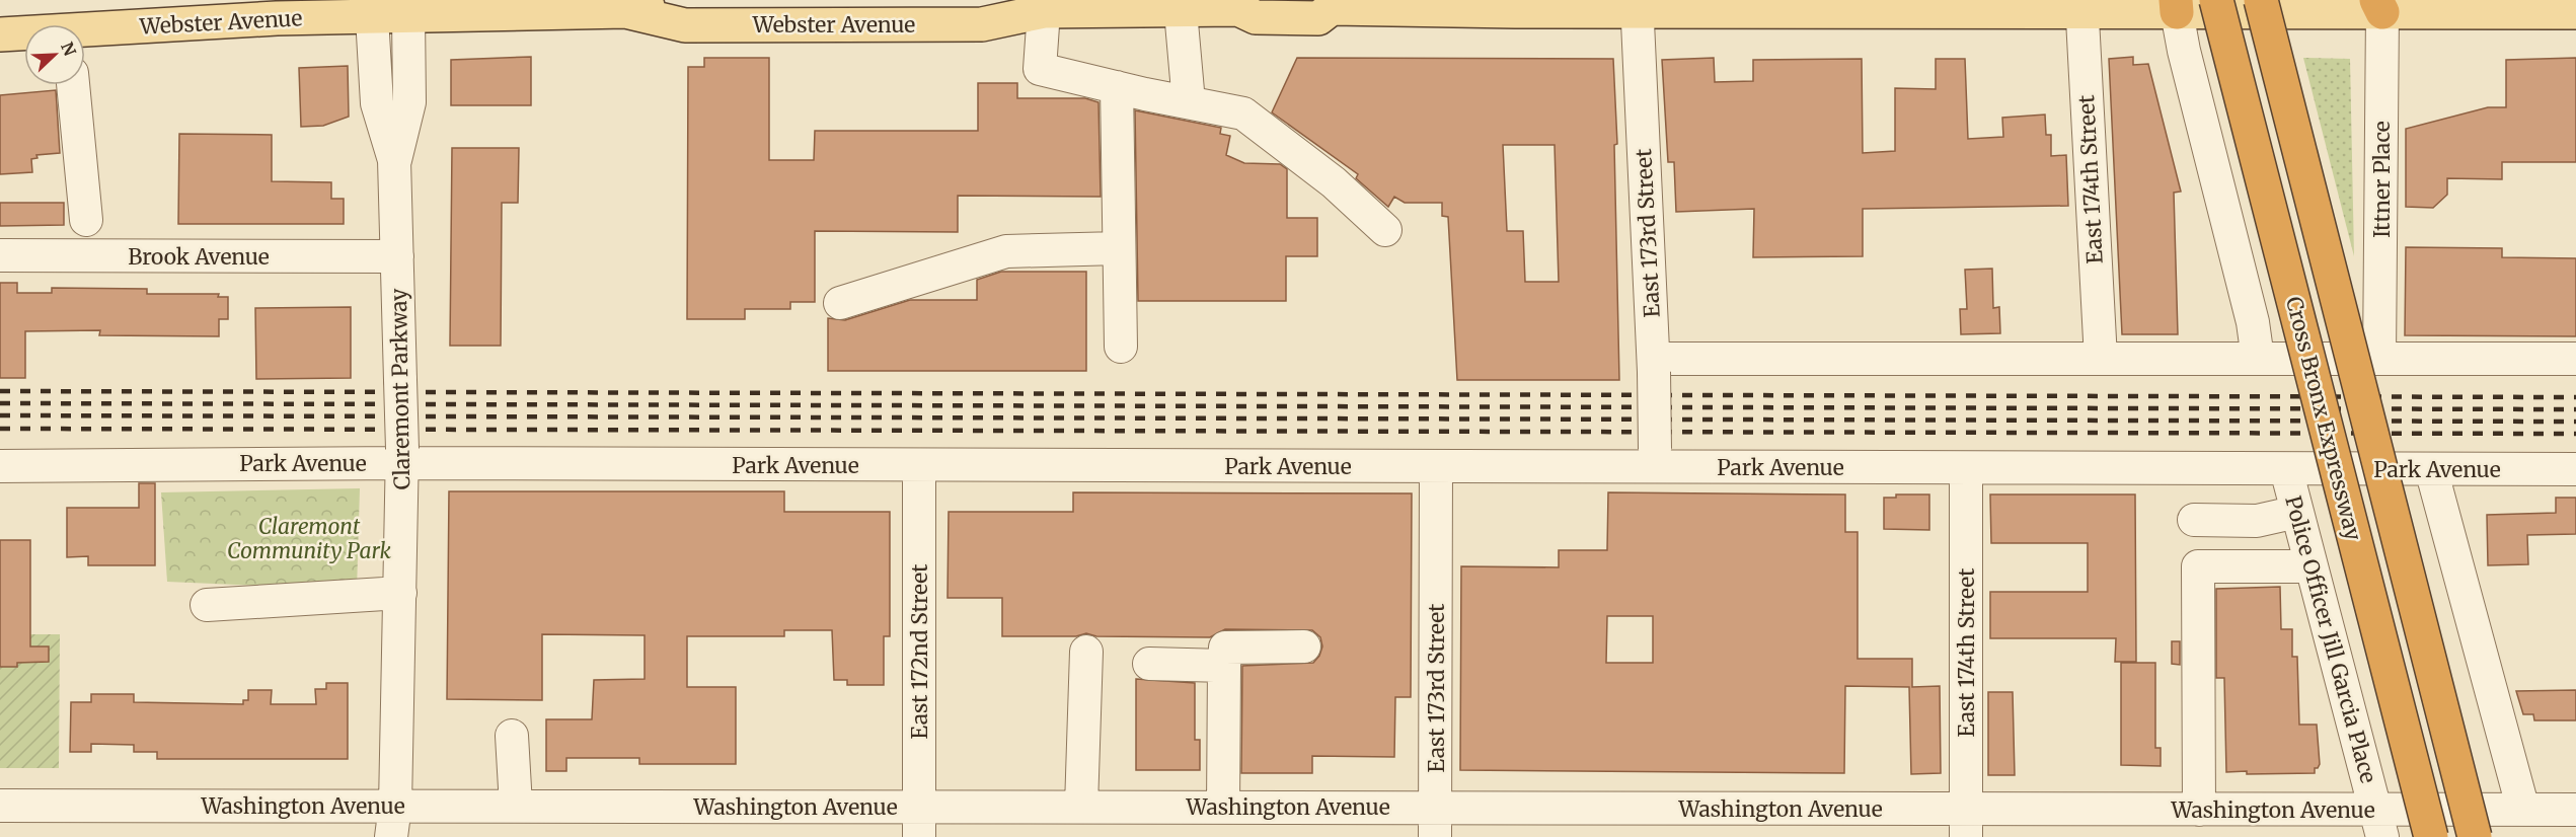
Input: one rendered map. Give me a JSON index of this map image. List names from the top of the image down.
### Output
{
  "streets": {
    "highway": ["Cross Bronx Expressway"],
    "main road": ["Webster Avenue"],
    "street": [
      "East 174th Street",
      "Ittner Place",
      "East 173rd Street",
      "Brook Avenue",
      "Claremont Parkway",
      "Park Avenue",
      "Police Officer Jill Garcia Place",
      "East 172nd Street",
      "Washington Avenue"
    ]
  },
  "crossings": [
    ["Webster Avenue", "East 174th Street"],
    ["Webster Avenue", "Ittner Place"],
    ["Webster Avenue", "East 173rd Street"],
    ["Webster Avenue", "Claremont Parkway"],
    ["East 174th Street", "Park Avenue"],
    ["East 174th Street", "Washington Avenue"],
    ["East 173rd Street", "Park Avenue"],
    ["East 173rd Street", "Washington Avenue"],
    ["Brook Avenue", "Claremont Parkway"],
    ["Claremont Parkway", "Park Avenue"],
    ["Claremont Parkway", "Washington Avenue"],
    ["Park Avenue", "Police Officer Jill Garcia Place"],
    ["Park Avenue", "East 172nd Street"],
    ["Police Officer Jill Garcia Place", "Washington Avenue"],
    ["East 172nd Street", "Washington Avenue"]
  ],
  "parks": ["Claremont Community Park"],
  "north": "top right"
}
